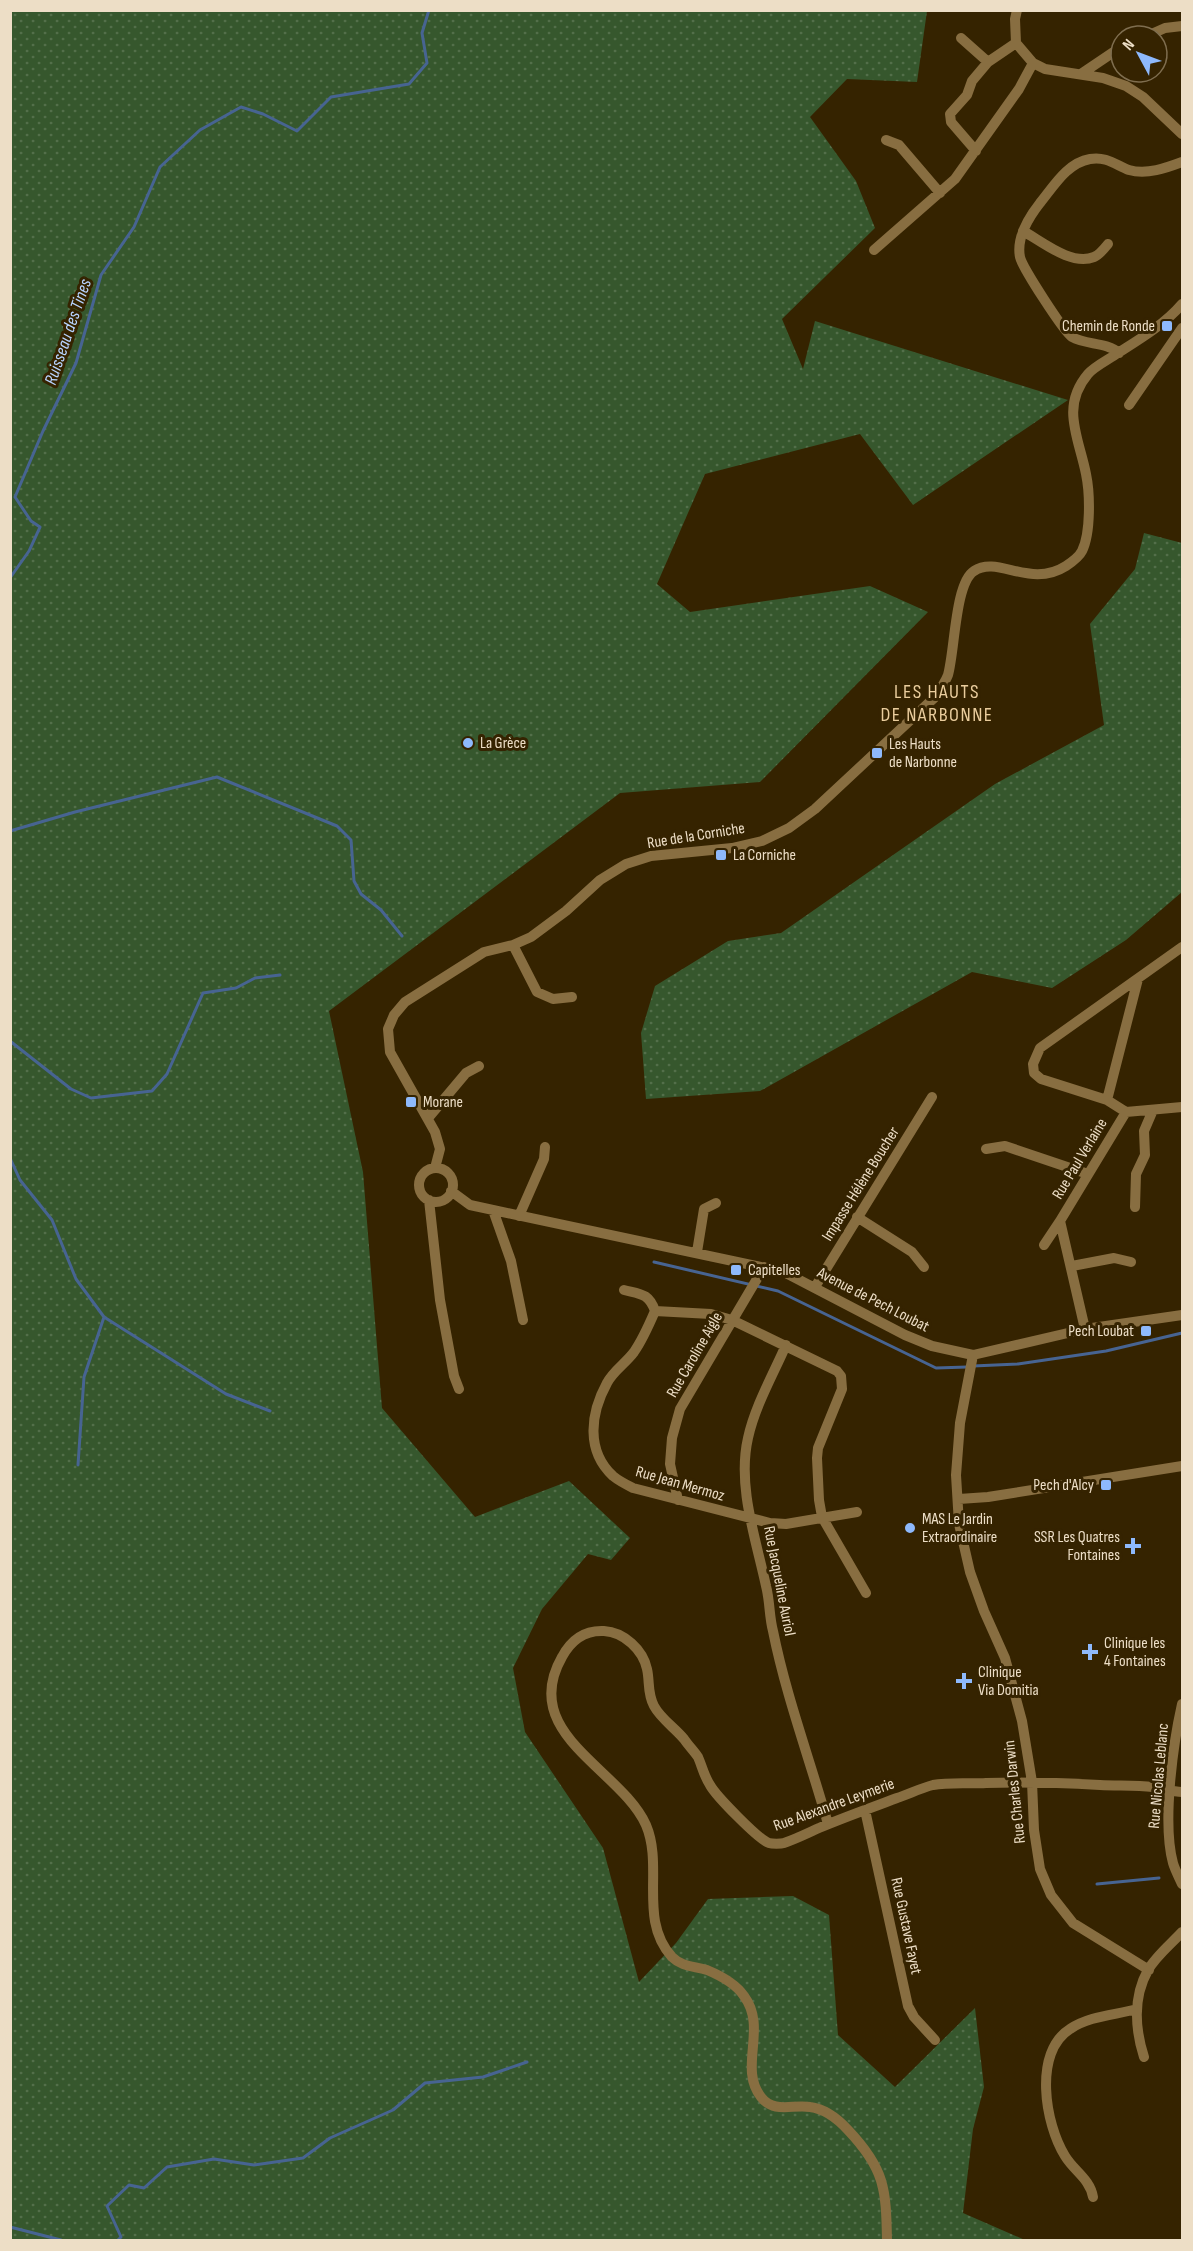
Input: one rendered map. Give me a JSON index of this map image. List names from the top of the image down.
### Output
{
  "streets": {
    "street": [
      "Rue de la Corniche",
      "Rue Paul Verlaine",
      "Impasse Hélène Boucher",
      "Avenue de Pech Loubat",
      "Rue Caroline Aigle",
      "Rue Jean Mermoz",
      "Rue Jacqueline Auriol",
      "Rue Nicolas Leblanc",
      "Rue Charles Darwin",
      "Rue Alexandre Leymerie",
      "Rue Gustave Fayet"
    ]
  },
  "crossings": [
    ["Rue de la Corniche", "Avenue de Pech Loubat"],
    ["Rue Paul Verlaine", "Avenue de Pech Loubat"],
    ["Impasse Hélène Boucher", "Avenue de Pech Loubat"],
    ["Avenue de Pech Loubat", "Rue Caroline Aigle"],
    ["Avenue de Pech Loubat", "Rue Charles Darwin"],
    ["Rue Caroline Aigle", "Rue Jean Mermoz"],
    ["Rue Jean Mermoz", "Rue Jacqueline Auriol"],
    ["Rue Jacqueline Auriol", "Rue Alexandre Leymerie"],
    ["Rue Nicolas Leblanc", "Rue Alexandre Leymerie"],
    ["Rue Charles Darwin", "Rue Alexandre Leymerie"],
    ["Rue Alexandre Leymerie", "Rue Gustave Fayet"]
  ],
  "districts": ["LES HAUTS DE NARBONNE"],
  "water": ["Ruisseau des Tines"],
  "places": {
    "transit": [
      "Chemin de Ronde",
      "Les Hauts de Narbonne",
      "La Corniche",
      "Morane",
      "Capitelles",
      "Pech Loubat",
      "Pech d'Alcy"
    ],
    "other": ["La Grèce", "MAS Le Jardin Extraordinaire"],
    "health": ["SSR Les Quatres Fontaines", "Clinique les 4 Fontaines", "Clinique Via Domitia"]
  },
  "north": "top left"
}
